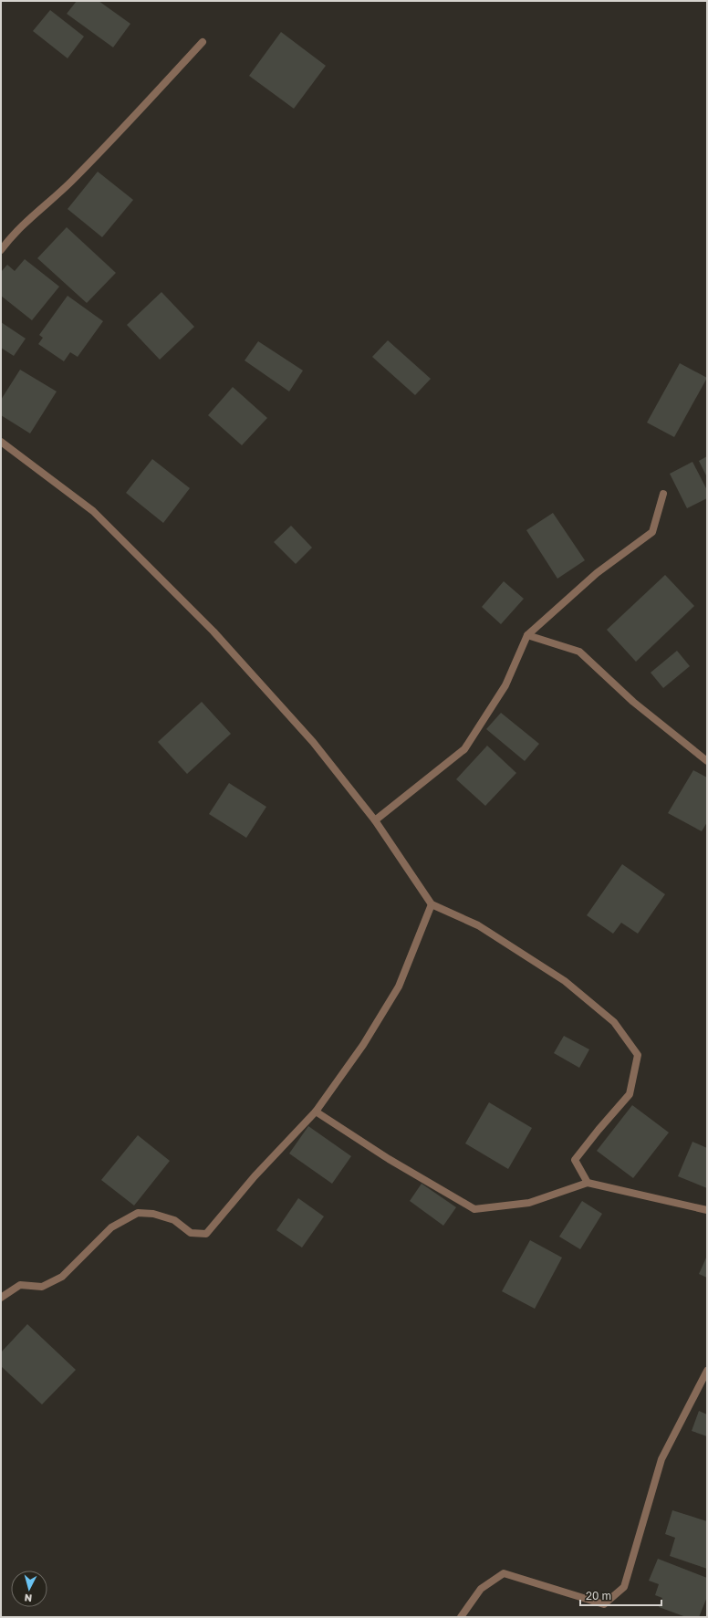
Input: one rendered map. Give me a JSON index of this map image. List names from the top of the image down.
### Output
{
  "scale_bar": "20 m",
  "north": "bottom"
}
